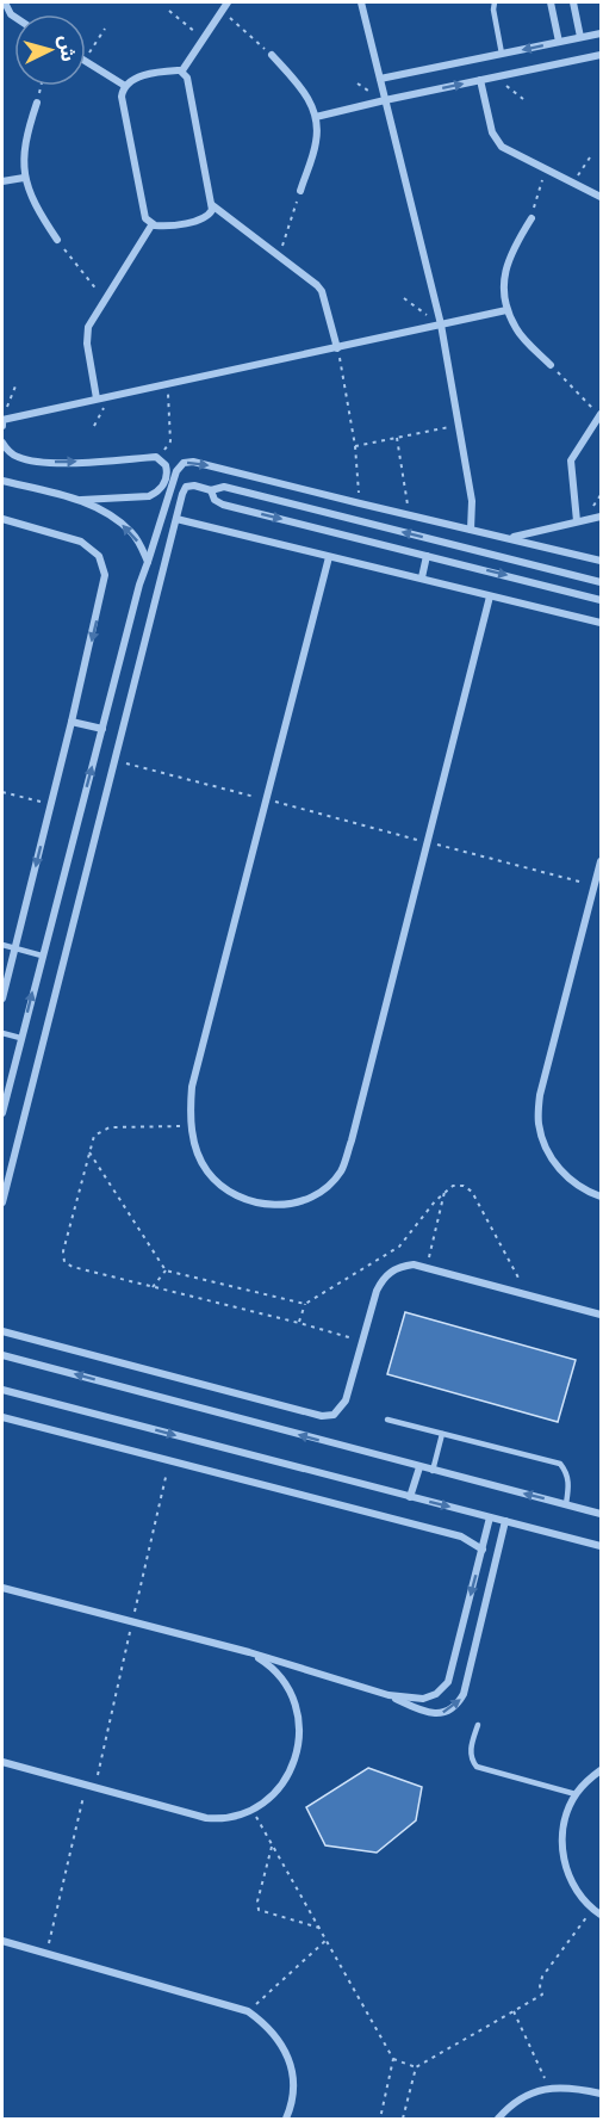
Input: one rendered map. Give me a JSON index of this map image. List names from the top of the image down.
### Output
{
  "north": "right"
}
